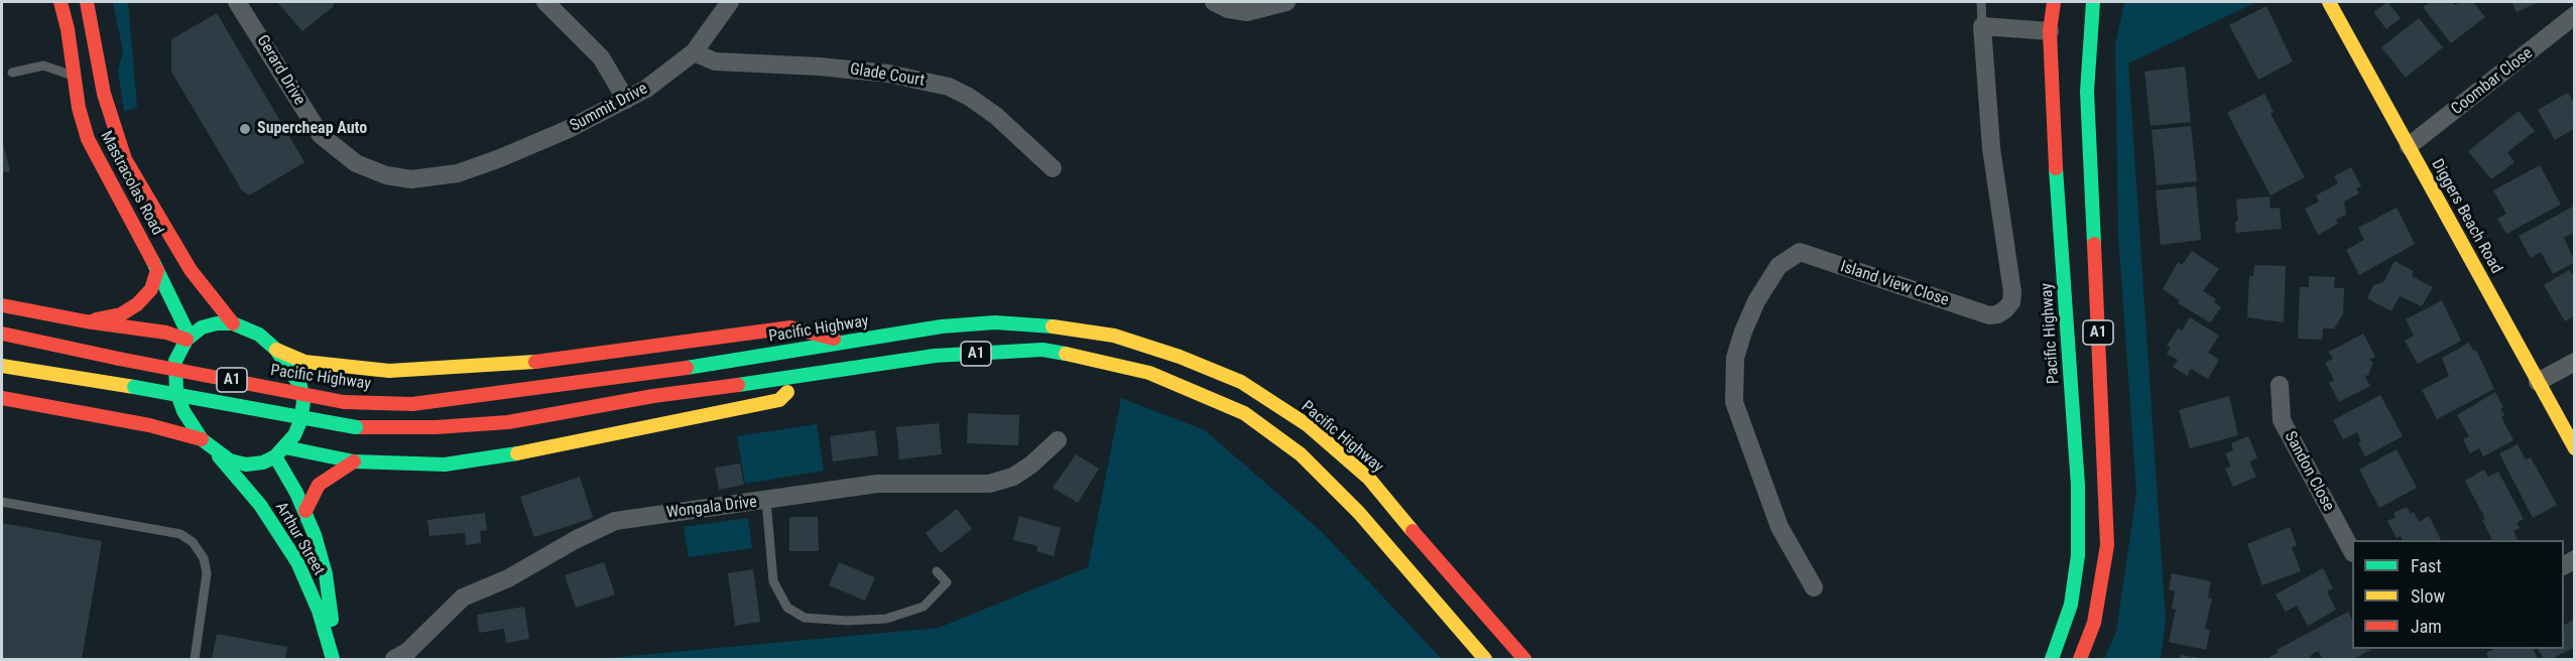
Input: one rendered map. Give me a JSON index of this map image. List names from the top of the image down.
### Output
{
  "streets": {
    "main road": [
      "Mastracolas Road",
      "Diggers Beach Road",
      "Pacific Highway",
      "A1",
      "Arthur Street"
    ],
    "street": [
      "Gerard Drive",
      "Glade Court",
      "Coombar Close",
      "Summit Drive",
      "Island View Close",
      "Sandon Close",
      "Wongala Drive"
    ]
  },
  "crossings": [
    ["Gerard Drive", "Summit Drive"],
    ["Glade Court", "Summit Drive"],
    ["Coombar Close", "Diggers Beach Road"],
    ["Mastracolas Road", "Arthur Street"]
  ],
  "places": ["Supercheap Auto"],
  "legend": ["Fast", "Slow", "Jam"]
}
